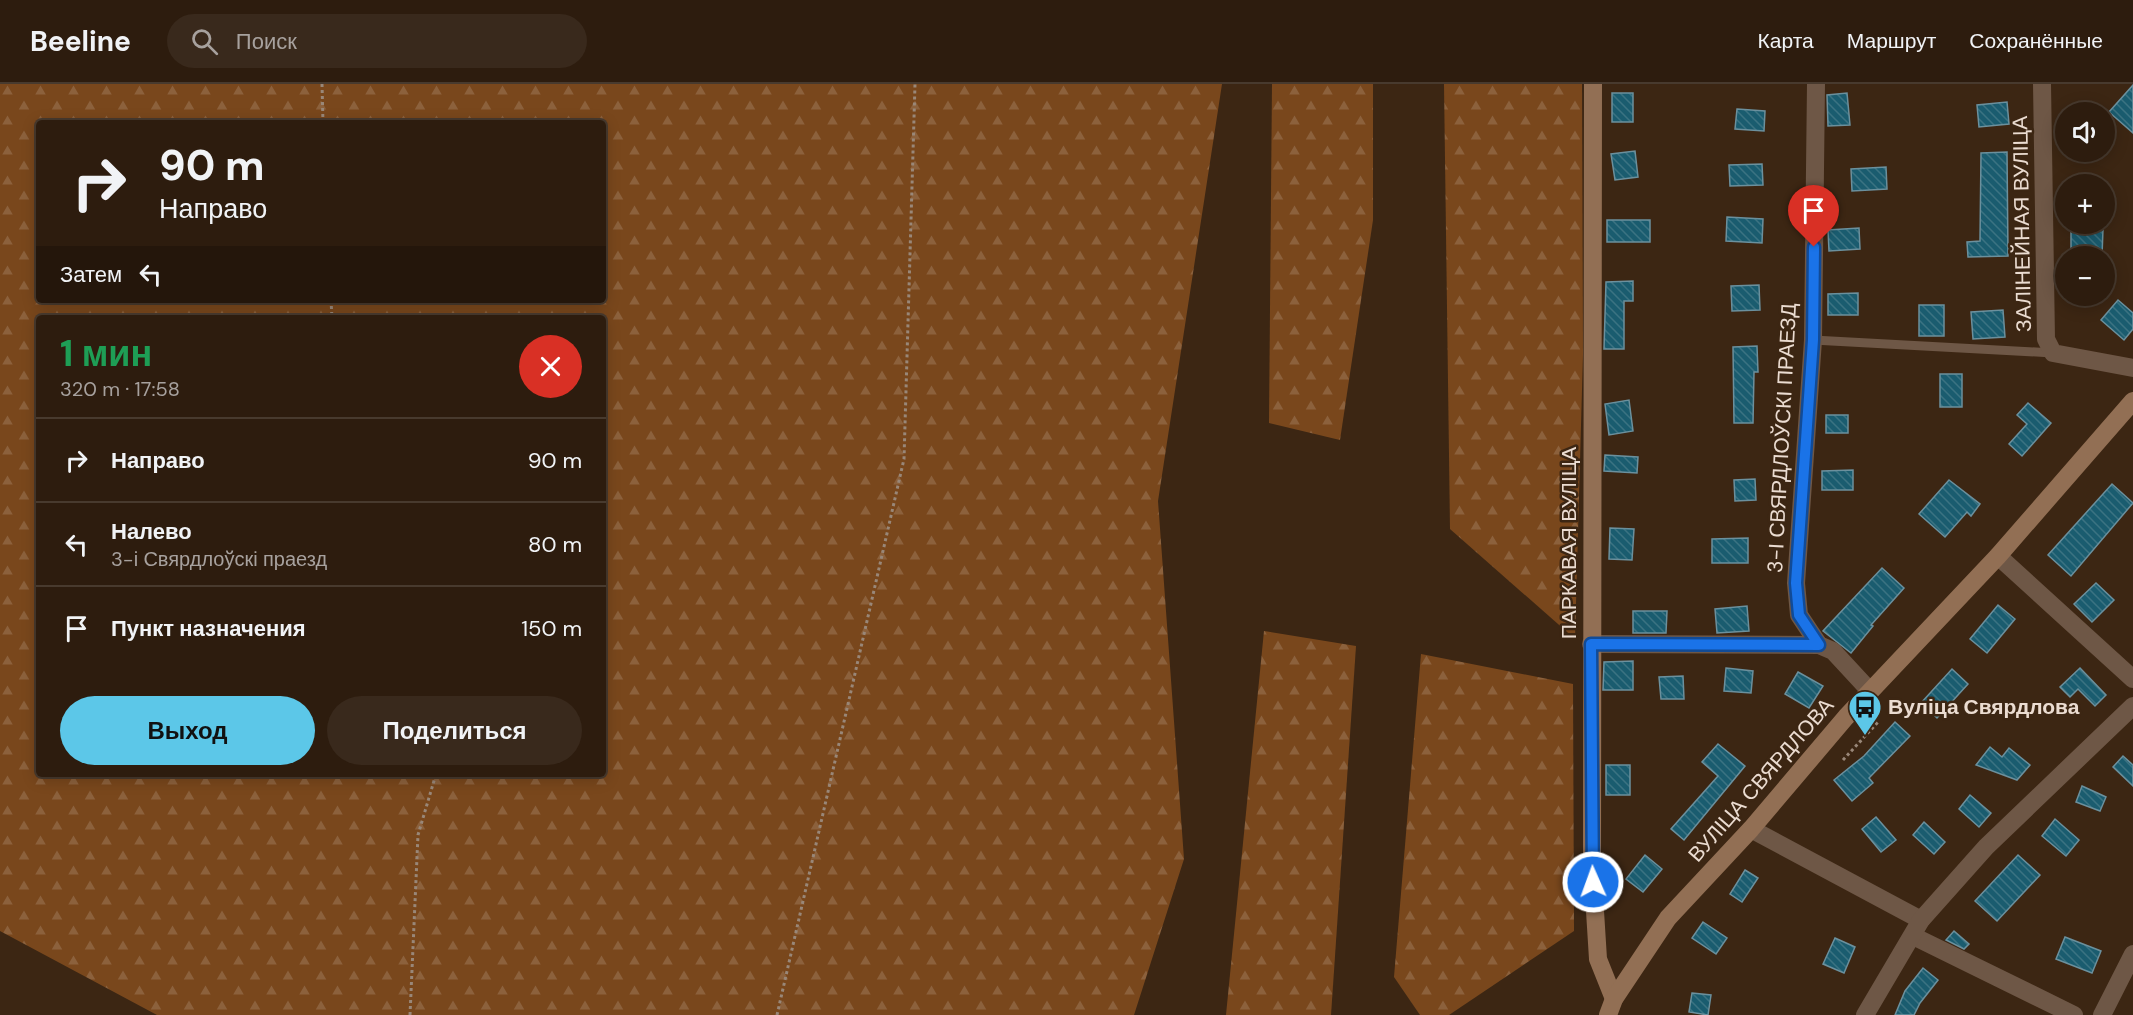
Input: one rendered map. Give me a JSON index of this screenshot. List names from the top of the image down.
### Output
{
  "streets": {
    "street": [
      "ЗАЛІНЕЙНАЯ ВУЛІЦА",
      "3-І СВЯРДЛОЎСКІ ПРАЕЗД",
      "ПАРКАВАЯ ВУЛІЦА",
      "ВУЛІЦА СВЯРДЛОВА"
    ]
  },
  "crossings": [
    ["ПАРКАВАЯ ВУЛІЦА", "ВУЛІЦА СВЯРДЛОВА"]
  ],
  "places": {
    "bus stop": ["Вуліца Свярдлова"]
  },
  "page": {
    "header": "Beeline",
    "search": "Поиск",
    "nav": ["Карта", "Маршрут", "Сохранённые"],
    "map_buttons": ["+", "−"],
    "turn": ["90 m", "Направо"],
    "then": "Затем",
    "heading": ["1 мин", "320 m · 17:58"],
    "list": [
      {
        "name": "Направо",
        "value": "90 m"
      },
      {
        "name": "Налево",
        "note": "3-і Свярдлоўскі праезд",
        "value": "80 m"
      },
      {
        "name": "Пункт назначения",
        "value": "150 m"
      }
    ],
    "buttons": ["Выход", "Поделиться"]
  }
}
